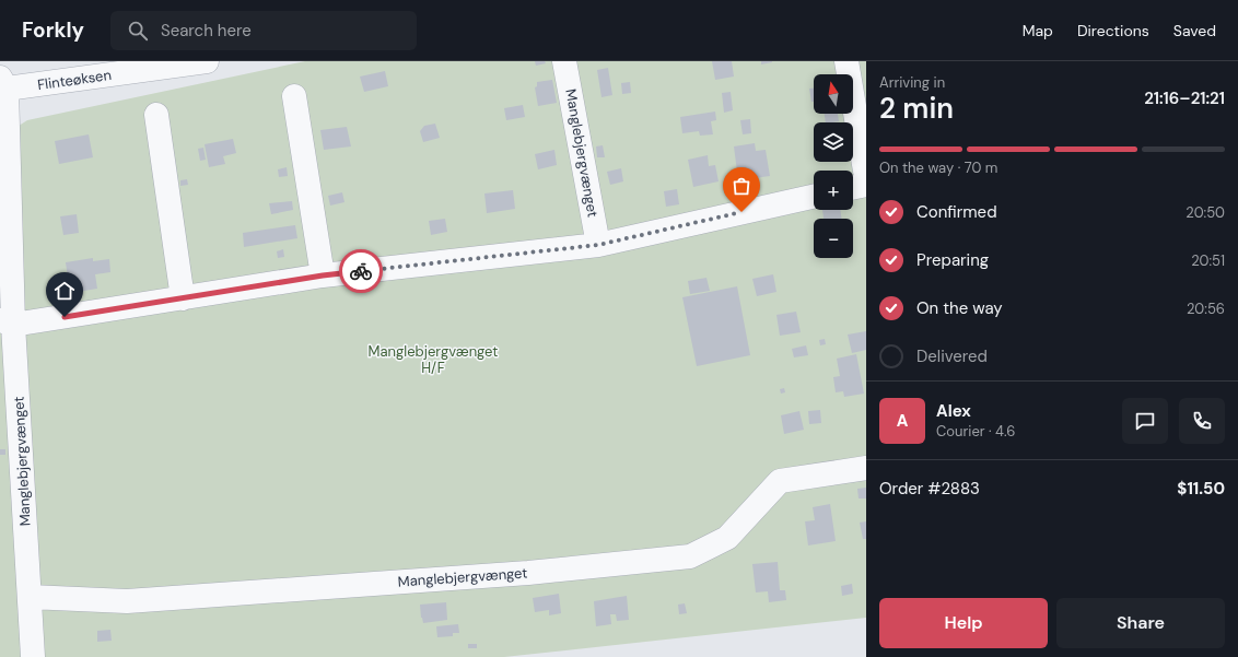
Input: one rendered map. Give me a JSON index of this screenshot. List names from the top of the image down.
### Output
{
  "streets": {
    "street": ["Flinteøksen", "Manglebjergvænget"]
  },
  "crossings": [
    ["Flinteøksen", "Manglebjergvænget"]
  ],
  "parks": ["Manglebjergvænget H/F"],
  "north": "top",
  "page": {
    "header": "Forkly",
    "search": "Search here",
    "nav": ["Map", "Directions", "Saved"],
    "heading": ["2 min", "Arriving in", "21:16–21:21"],
    "panel": [
      "Alex",
      "Courier · 4.6",
      "Order #2883",
      "$11.50"
    ],
    "map_buttons": ["+", "−"],
    "bar": "On the way · 70 m",
    "list": [
      ["Confirmed", "20:50"],
      ["Preparing", "20:51"],
      ["On the way", "20:56"],
      "Delivered"
    ],
    "round": "A",
    "buttons": ["Help", "Share"]
  }
}
